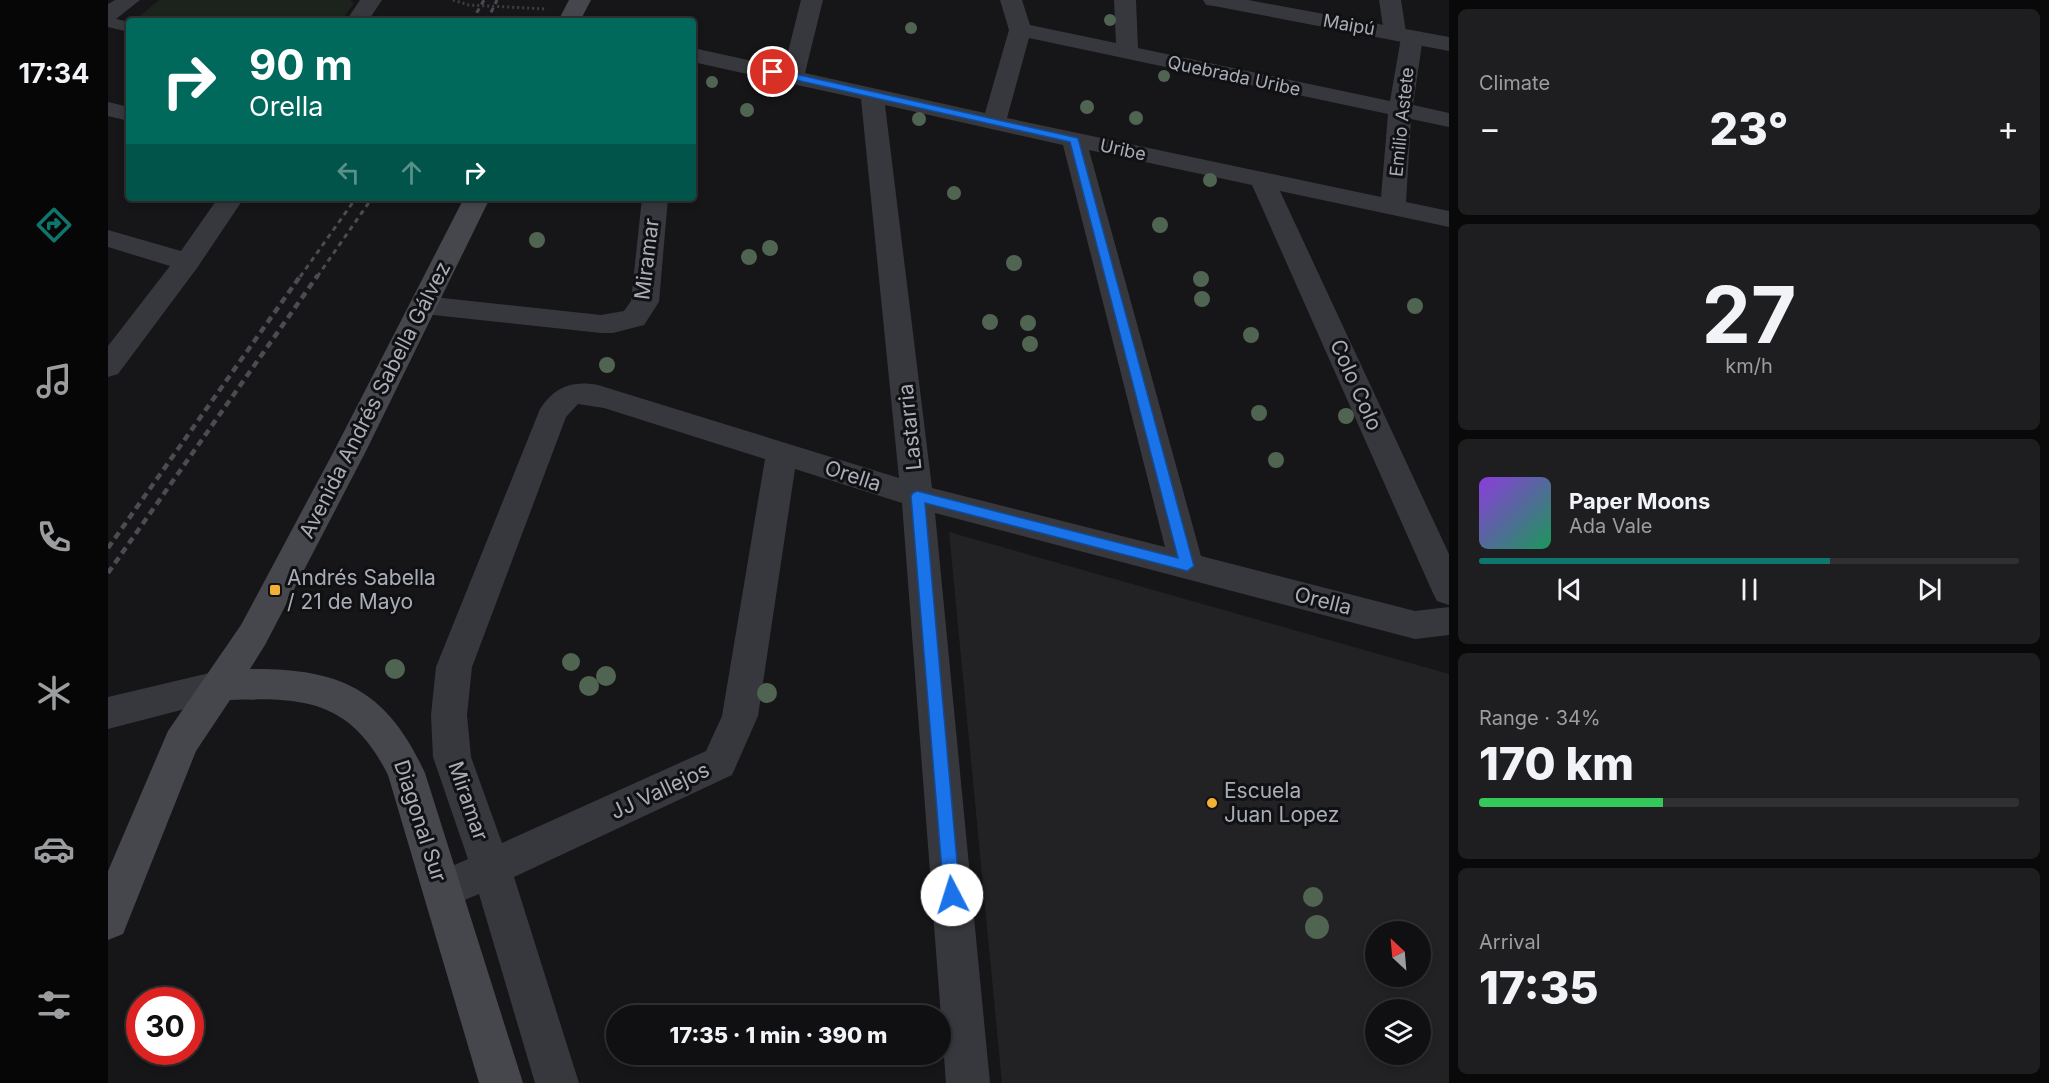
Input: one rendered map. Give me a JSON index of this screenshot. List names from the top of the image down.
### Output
{
  "streets": {
    "main road": ["Avenida Andrés Sabella Gálvez", "Diagonal Sur"],
    "street": [
      "Maipú",
      "Quebrada Uribe",
      "Emilio Astete",
      "Uribe",
      "Miramar",
      "Colo Colo",
      "Lastarria",
      "Orella",
      "JJ Vallejos"
    ]
  },
  "crossings": [
    ["Maipú", "Emilio Astete"],
    ["Quebrada Uribe", "Emilio Astete"],
    ["Emilio Astete", "Uribe"],
    ["Uribe", "Colo Colo"],
    ["Uribe", "Lastarria"],
    ["Miramar", "Avenida Andrés Sabella Gálvez"],
    ["Miramar", "Orella"],
    ["Miramar", "JJ Vallejos"],
    ["Avenida Andrés Sabella Gálvez", "Diagonal Sur"],
    ["Lastarria", "Orella"],
    ["Orella", "JJ Vallejos"],
    ["JJ Vallejos", "Diagonal Sur"]
  ],
  "places": {
    "transit": ["Andrés Sabella / 21 de Mayo"],
    "other": ["Escuela Juan Lopez"]
  },
  "north": "top left",
  "page": {
    "tabs": "17:34",
    "tile": [
      "Climate",
      ["27", "km/h"],
      ["Range · 34%", "170 km"],
      ["Arrival", "17:35"]
    ],
    "turn": ["90 m", "Orella"],
    "heat": ["−", "23°", "+"],
    "song": ["Paper Moons", "Ada Vale"],
    "limit": "30",
    "trip": "17:35 · 1 min · 390 m"
  }
}
